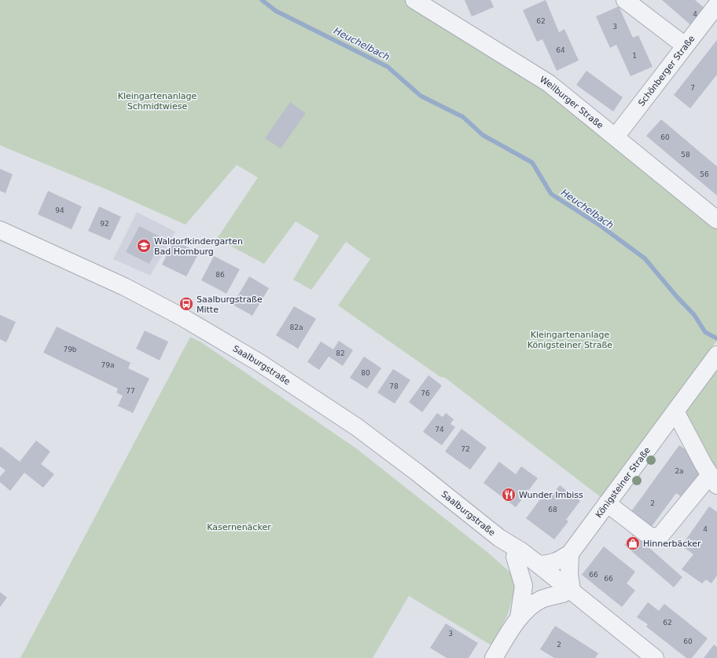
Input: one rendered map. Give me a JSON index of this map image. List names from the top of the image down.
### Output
{
  "streets": {
    "street": [
      "Schönberger Straße",
      "Weilburger Straße",
      "Saalburgstraße",
      "Königsteiner Straße"
    ]
  },
  "crossings": [
    ["Schönberger Straße", "Weilburger Straße"],
    ["Saalburgstraße", "Königsteiner Straße"]
  ],
  "water": ["Heuchelbach"],
  "parks": ["Kleingartenanlage Schmidtwiese", "Kleingartenanlage Königsteiner Straße", "Kasernenäcker"],
  "places": {
    "school or university": ["Waldorfkindergarten Bad Homburg"],
    "bus stop": ["Saalburgstraße Mitte"],
    "restaurant": ["Wunder Imbiss"],
    "shop": ["Hinnerbäcker"]
  },
  "house_numbers": [
    "4",
    "62",
    "3",
    "64",
    "1",
    "7",
    "60",
    "58",
    "56",
    "94",
    "92",
    "86",
    "82a",
    "79b",
    "82",
    "79a",
    "80",
    "78",
    "77",
    "76",
    "74",
    "72",
    "2a",
    "2",
    "68",
    "4",
    "66",
    "66",
    "62",
    "3",
    "60",
    "2"
  ]
}
